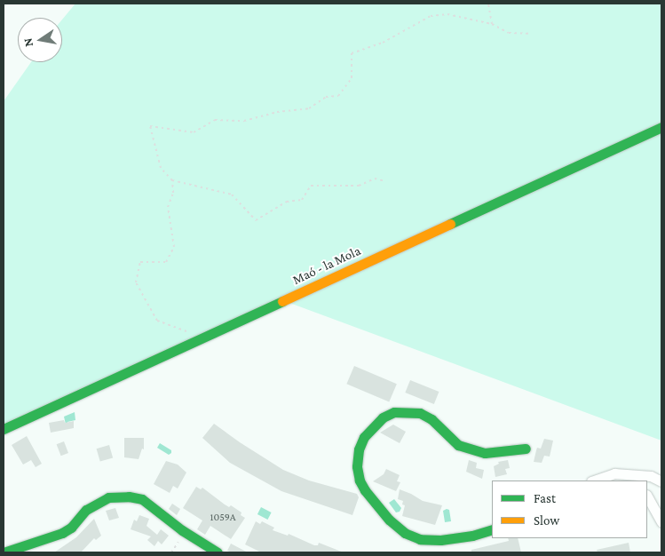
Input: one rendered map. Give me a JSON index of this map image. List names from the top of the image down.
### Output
{
  "streets": {
    "street": ["Maó - la Mola"]
  },
  "house_numbers": ["1059A"],
  "legend": ["Fast", "Slow"],
  "north": "left"
}
